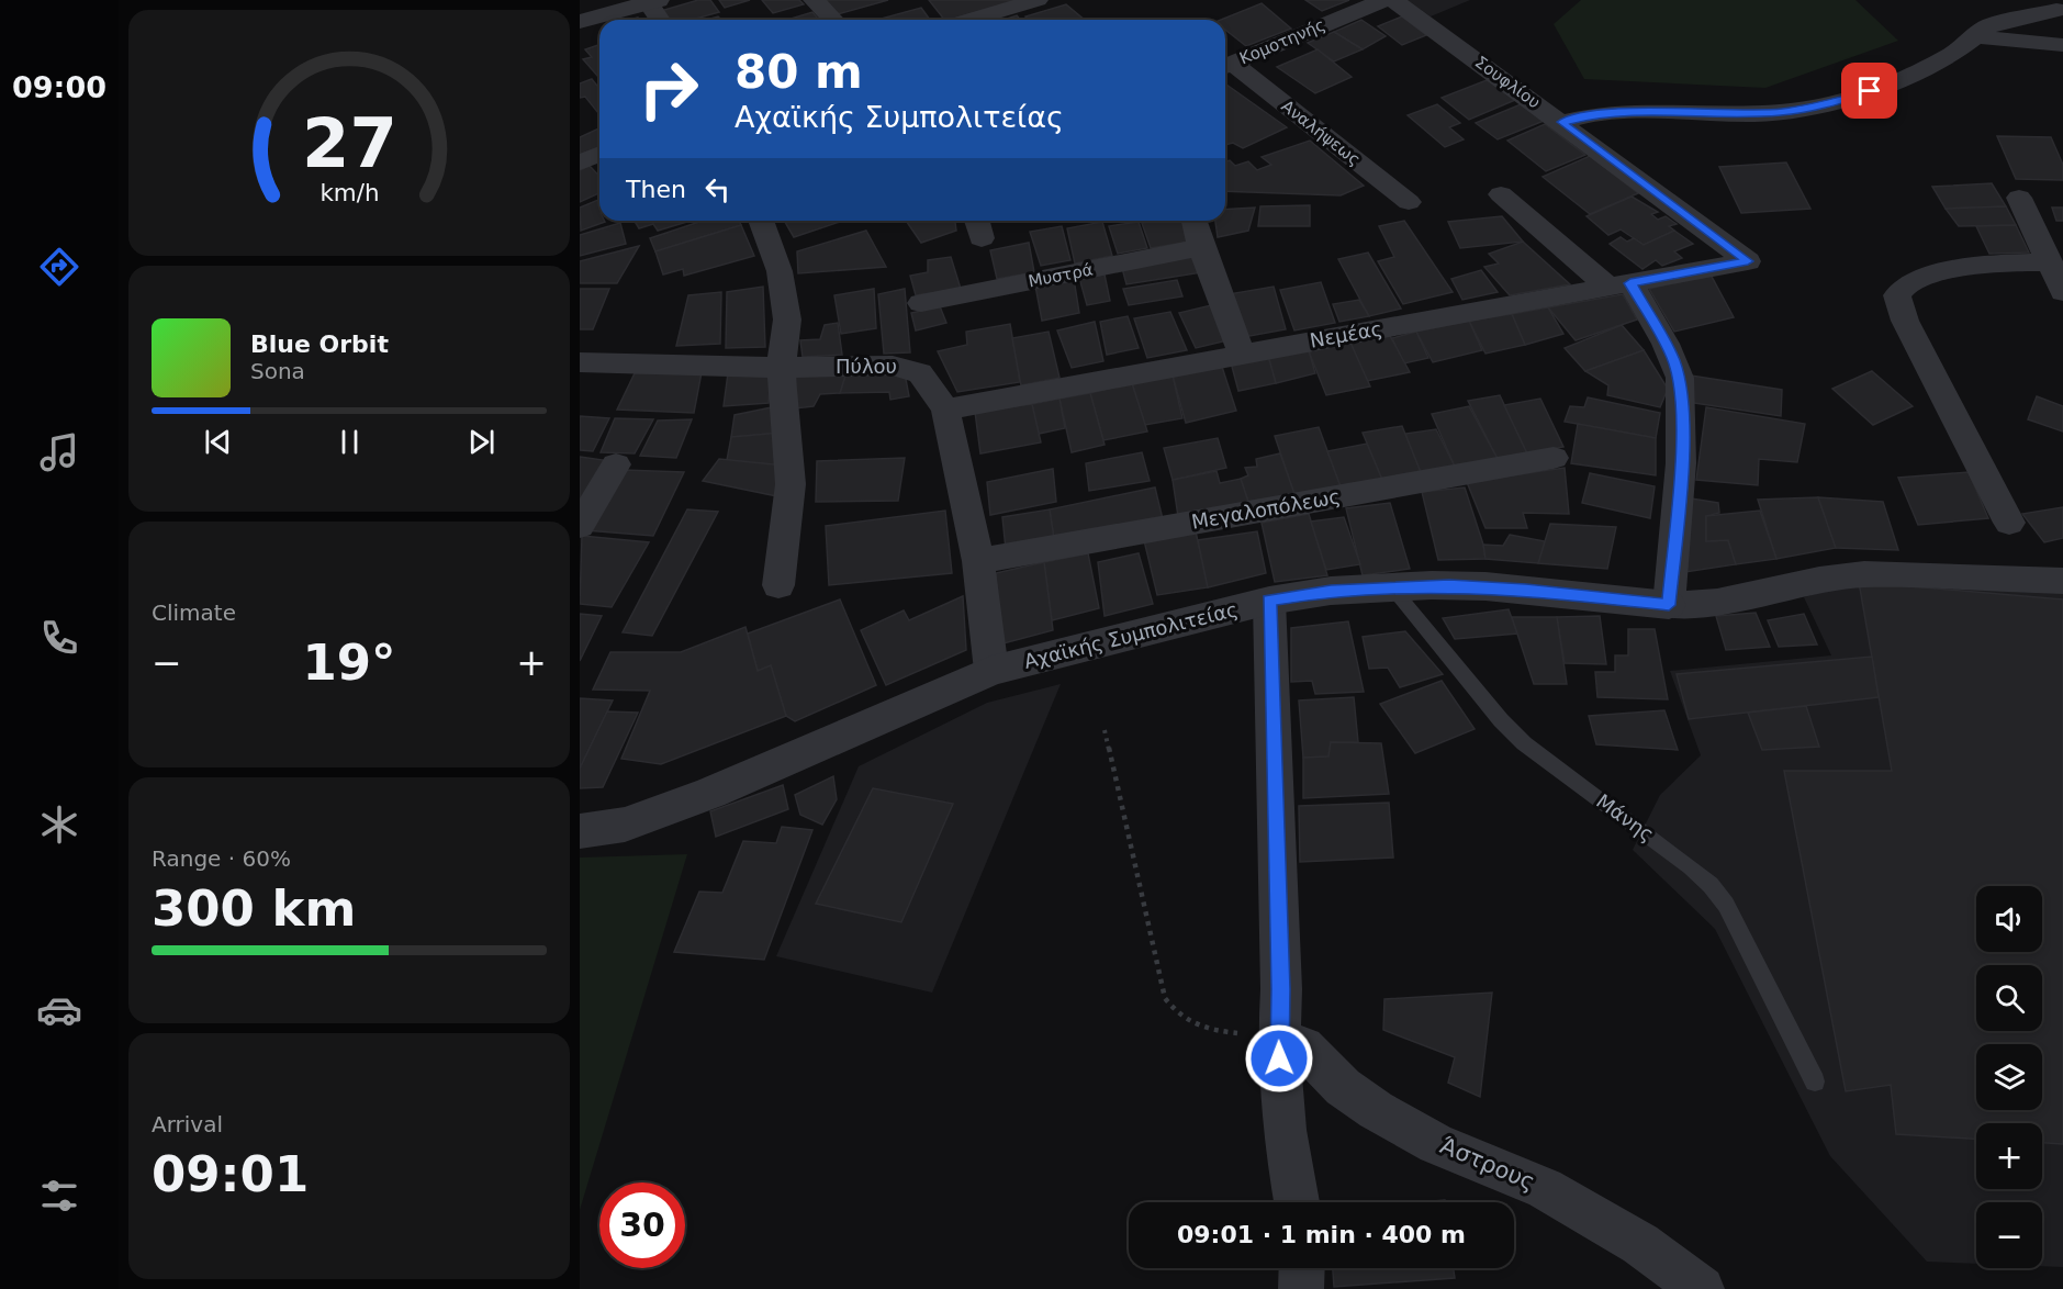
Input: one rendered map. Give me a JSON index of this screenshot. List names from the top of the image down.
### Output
{
  "streets": {
    "street": [
      "Κομοτηνής",
      "Σουφλίου",
      "Αναλήψεως",
      "Μυστρά",
      "Νεμέας",
      "Πύλου",
      "Μεγαλοπόλεως",
      "Αχαϊκής Συμπολιτείας",
      "Άστρους"
    ],
    "lane": ["Μάνης"]
  },
  "crossings": [
    ["Κομοτηνής", "Αναλήψεως"],
    ["Σουφλίου", "Νεμέας"],
    ["Μυστρά", "Νεμέας"],
    ["Νεμέας", "Πύλου"],
    ["Πύλου", "Μεγαλοπόλεως"],
    ["Πύλου", "Αχαϊκής Συμπολιτείας"],
    ["Αχαϊκής Συμπολιτείας", "Μάνης"]
  ],
  "page": {
    "tabs": "09:00",
    "turn": ["80 m", "Αχαϊκής Συμπολιτείας"],
    "then": "Then",
    "song": ["Blue Orbit", "Sona"],
    "tile": [
      "Climate",
      ["Range · 60%", "300 km"],
      ["Arrival", "09:01"]
    ],
    "heat": ["−", "19°", "+"],
    "map_buttons": ["+", "−"],
    "limit": "30",
    "trip": "09:01 · 1 min · 400 m",
    "gauge": ["27", "km/h"]
  }
}
